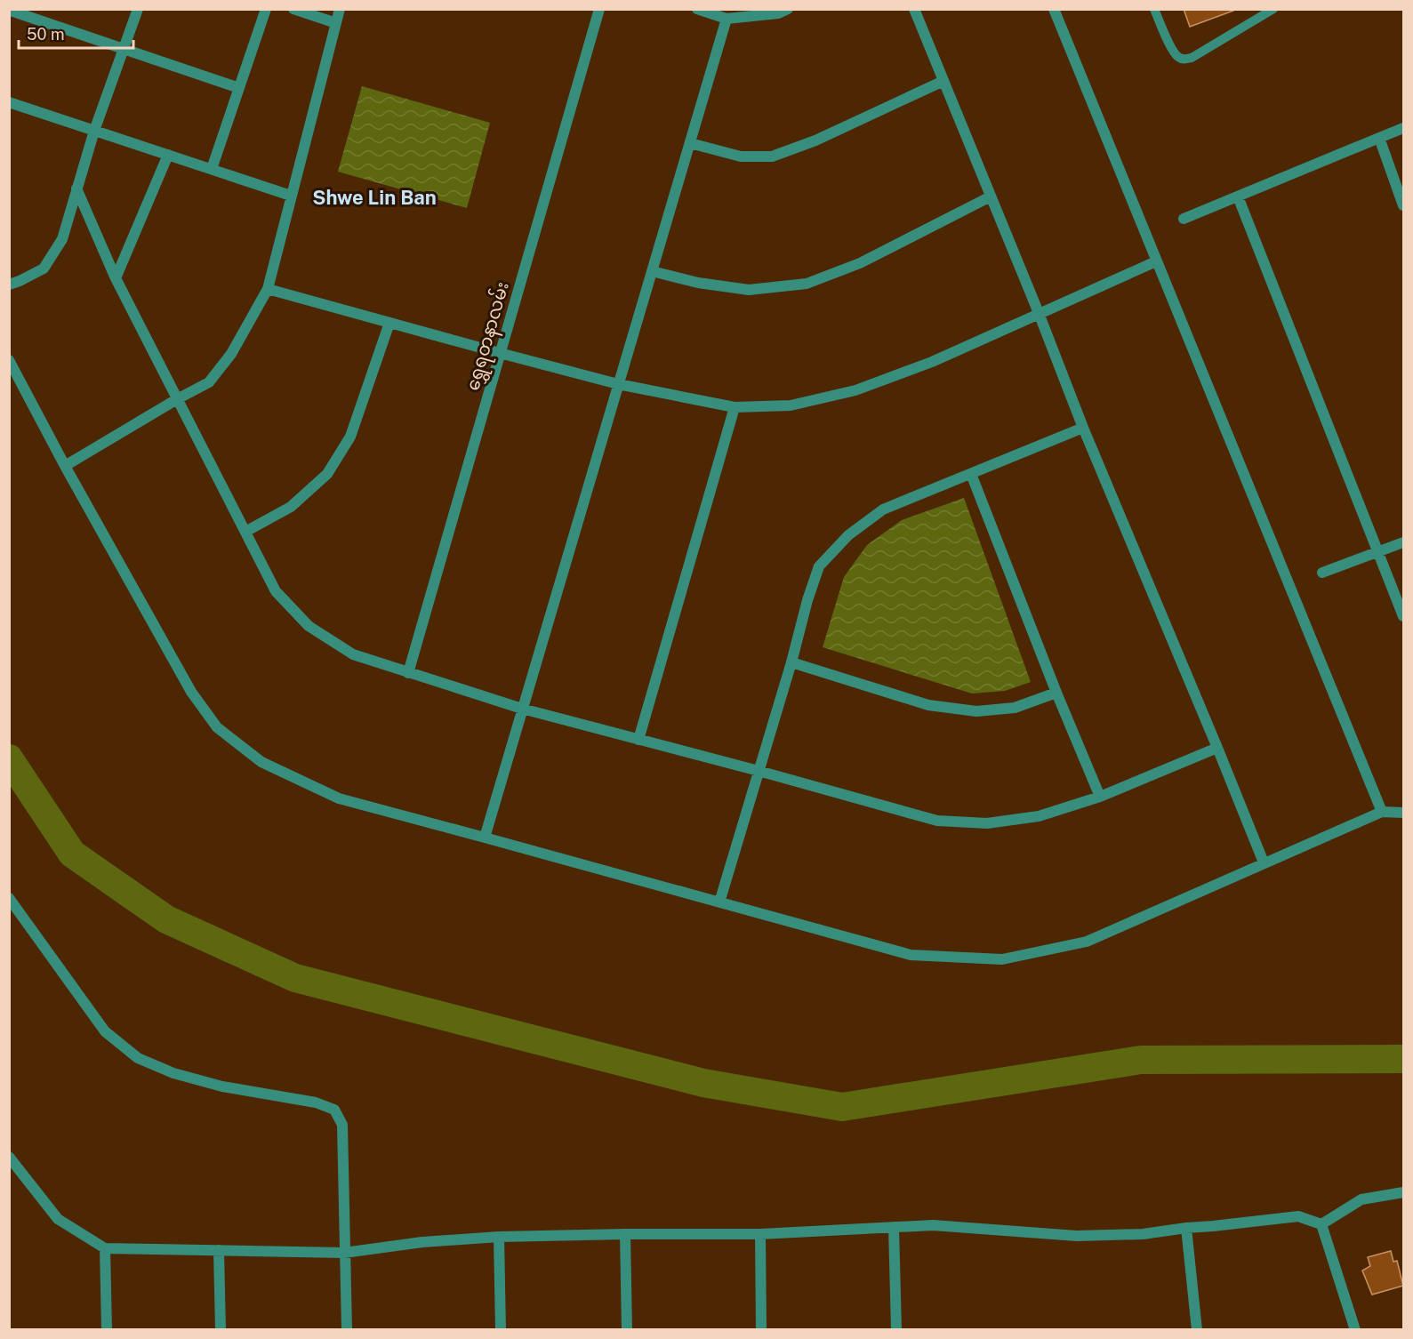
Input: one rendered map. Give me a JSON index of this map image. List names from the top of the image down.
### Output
{
  "streets": {
    "street": ["ရွှေရတနာလမ်း"]
  },
  "districts": ["Shwe Lin Ban"],
  "scale_bar": "50 m"
}
